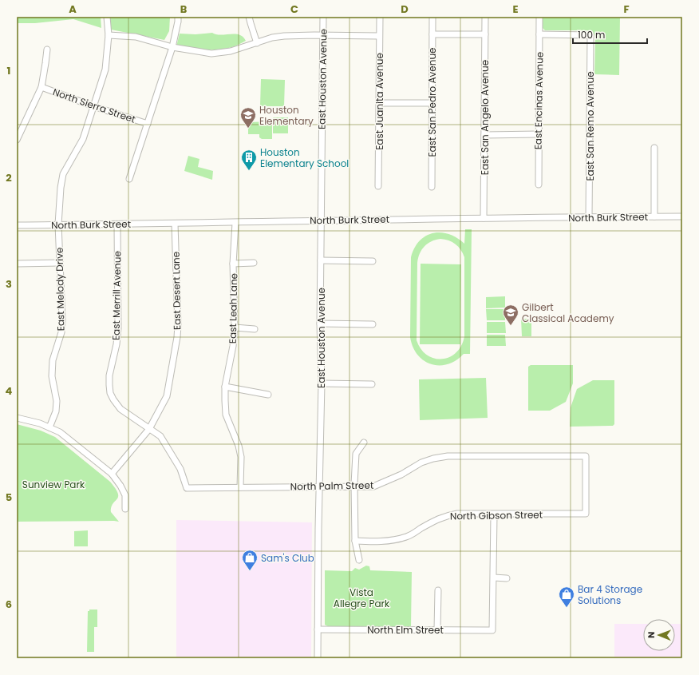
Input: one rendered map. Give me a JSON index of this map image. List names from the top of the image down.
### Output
{
  "streets": {
    "street": [
      "East Houston Avenue",
      "East Encinas Avenue",
      "East Juanita Avenue",
      "East San Pedro Avenue",
      "North Sierra Street",
      "East San Angelo Avenue",
      "East San Remo Avenue",
      "North Burk Street",
      "East Melody Drive",
      "East Desert Lane",
      "East Merrill Avenue",
      "East Leah Lane",
      "North Palm Street",
      "North Gibson Street",
      "North Elm Street"
    ]
  },
  "crossings": [
    ["East Houston Avenue", "North Burk Street"],
    ["East Houston Avenue", "North Palm Street"],
    ["East Houston Avenue", "North Elm Street"],
    ["East Encinas Avenue", "East San Remo Avenue"],
    ["North Sierra Street", "East Melody Drive"],
    ["East San Angelo Avenue", "North Burk Street"],
    ["East San Remo Avenue", "North Burk Street"],
    ["North Burk Street", "East Melody Drive"],
    ["North Burk Street", "East Desert Lane"],
    ["North Burk Street", "East Merrill Avenue"],
    ["North Burk Street", "East Leah Lane"],
    ["East Desert Lane", "East Merrill Avenue"],
    ["East Merrill Avenue", "North Palm Street"],
    ["East Leah Lane", "North Palm Street"],
    ["North Palm Street", "North Gibson Street"]
  ],
  "parks": ["Sunview Park", "Vista Allegre Park"],
  "places": {
    "school or university": ["Houston Elementary", "Gilbert Classical Academy"],
    "building": ["Houston Elementary School"],
    "shop": ["Sam's Club", "Bar 4 Storage Solutions"]
  },
  "scale_bar": "100 m",
  "north": "left",
  "grid": {
    "columns": [
      "A",
      "B",
      "C",
      "D",
      "E",
      "F"
    ],
    "rows": [
      "1",
      "2",
      "3",
      "4",
      "5",
      "6"
    ]
  }
}
